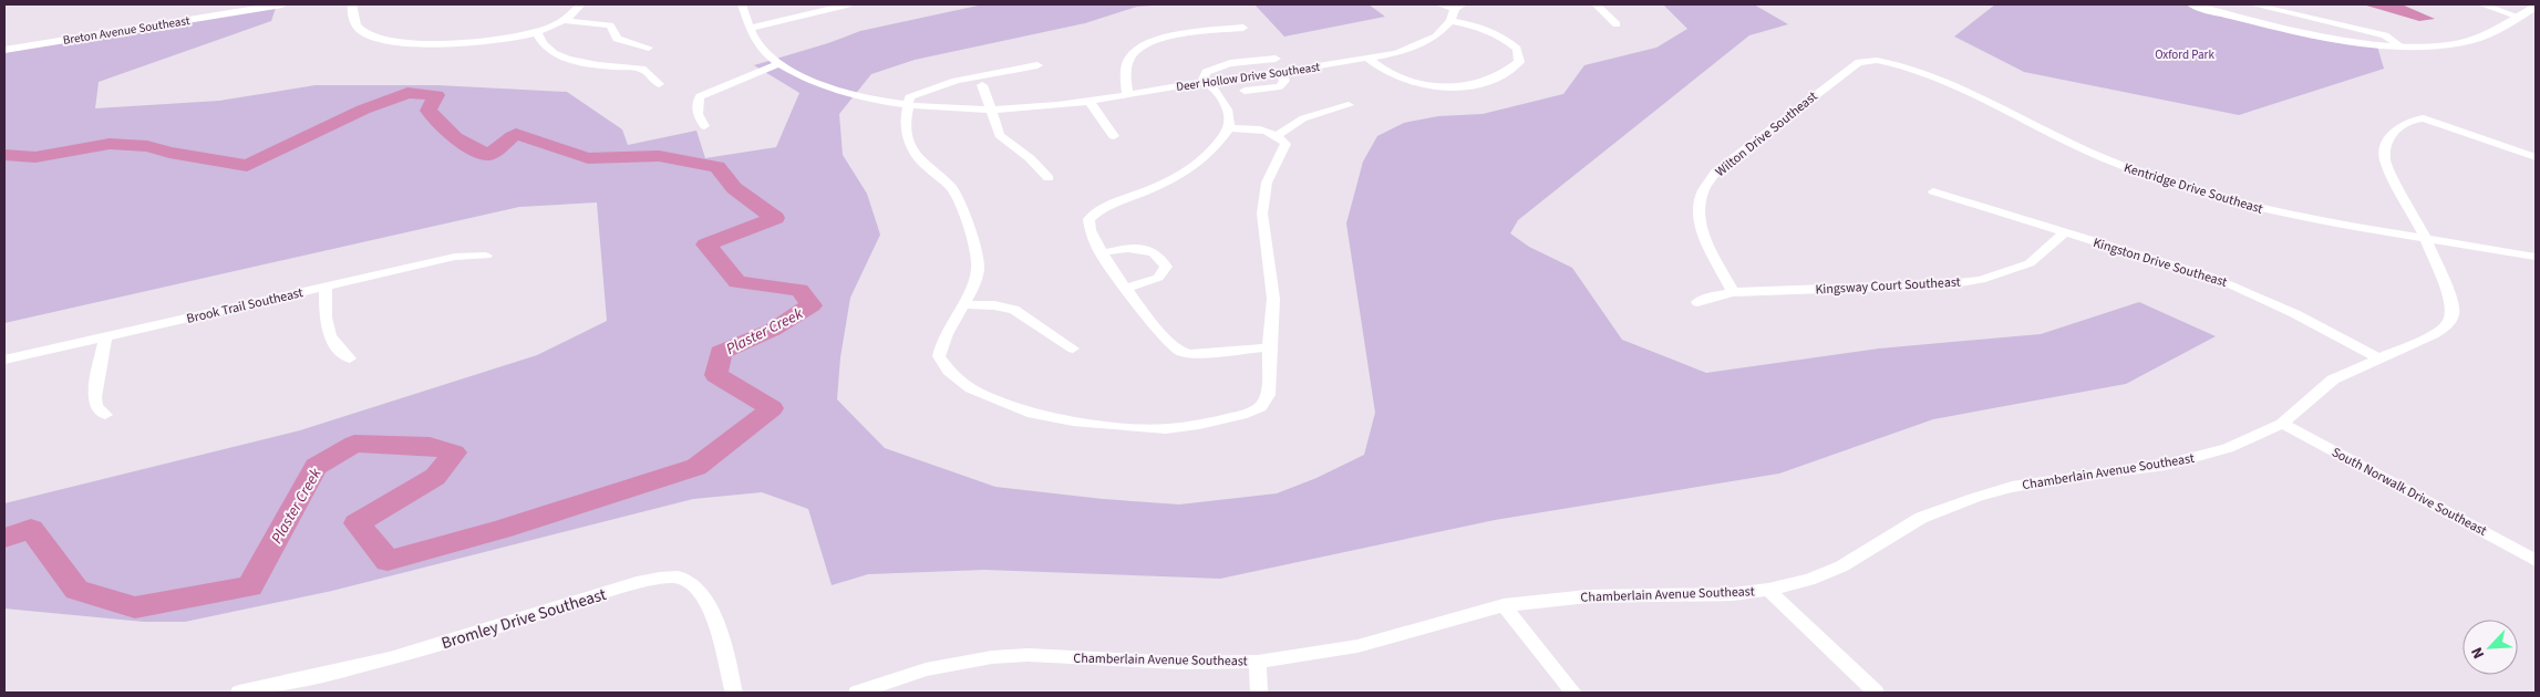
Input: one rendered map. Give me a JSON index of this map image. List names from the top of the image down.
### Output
{
  "streets": {
    "street": [
      "Breton Avenue Southeast",
      "Deer Hollow Drive Southeast",
      "Wilton Drive Southeast",
      "Kentridge Drive Southeast",
      "Kingston Drive Southeast",
      "Kingsway Court Southeast",
      "Brook Trail Southeast",
      "Chamberlain Avenue Southeast",
      "South Norwalk Drive Southeast",
      "Bromley Drive Southeast"
    ]
  },
  "crossings": [
    ["Wilton Drive Southeast", "Kentridge Drive Southeast"],
    ["Wilton Drive Southeast", "Kingsway Court Southeast"],
    ["Kentridge Drive Southeast", "Chamberlain Avenue Southeast"],
    ["Kingston Drive Southeast", "Kingsway Court Southeast"],
    ["Kingston Drive Southeast", "Chamberlain Avenue Southeast"],
    ["Chamberlain Avenue Southeast", "South Norwalk Drive Southeast"]
  ],
  "water": ["Plaster Creek"],
  "parks": ["Oxford Park"],
  "north": "bottom left"
}
